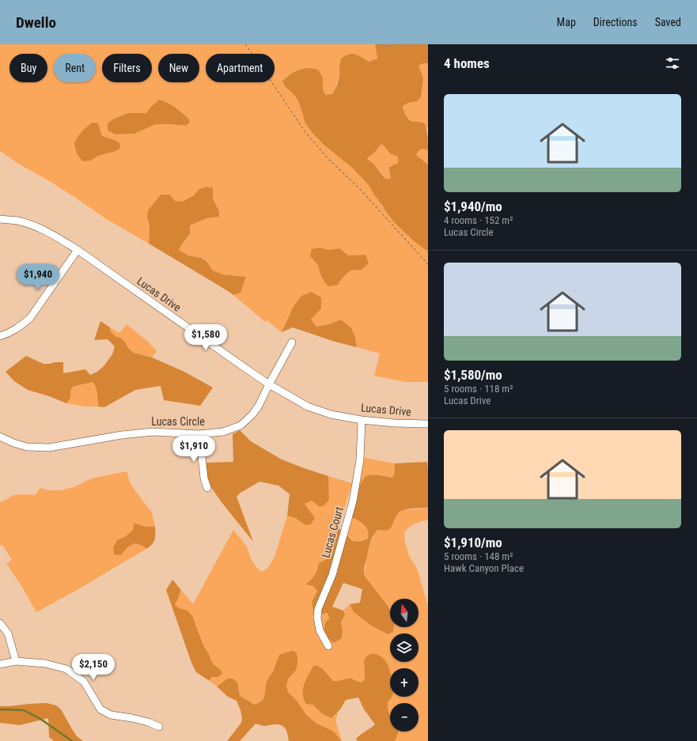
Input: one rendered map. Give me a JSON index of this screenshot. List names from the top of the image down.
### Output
{
  "streets": {
    "street": ["Lucas Drive", "Lucas Circle", "Lucas Court"]
  },
  "crossings": [
    ["Lucas Drive", "Lucas Circle"],
    ["Lucas Drive", "Lucas Court"]
  ],
  "north": "top",
  "page": {
    "header": "Dwello",
    "nav": ["Map", "Directions", "Saved"],
    "heading": "4 homes",
    "chip": [
      "Buy",
      "Rent",
      "Filters",
      "New",
      "Apartment"
    ],
    "list": [
      {
        "name": "$1,940/mo",
        "note": "4 rooms · 152 m² · Lucas Circle"
      },
      {
        "name": "$1,580/mo",
        "note": "5 rooms · 118 m² · Lucas Drive"
      },
      {
        "name": "$1,910/mo",
        "note": "5 rooms · 148 m² · Hawk Canyon Place"
      }
    ],
    "price": [
      "$1,940",
      "$1,580",
      "$1,910",
      "$2,150"
    ],
    "map_buttons": ["+", "−"]
  }
}
